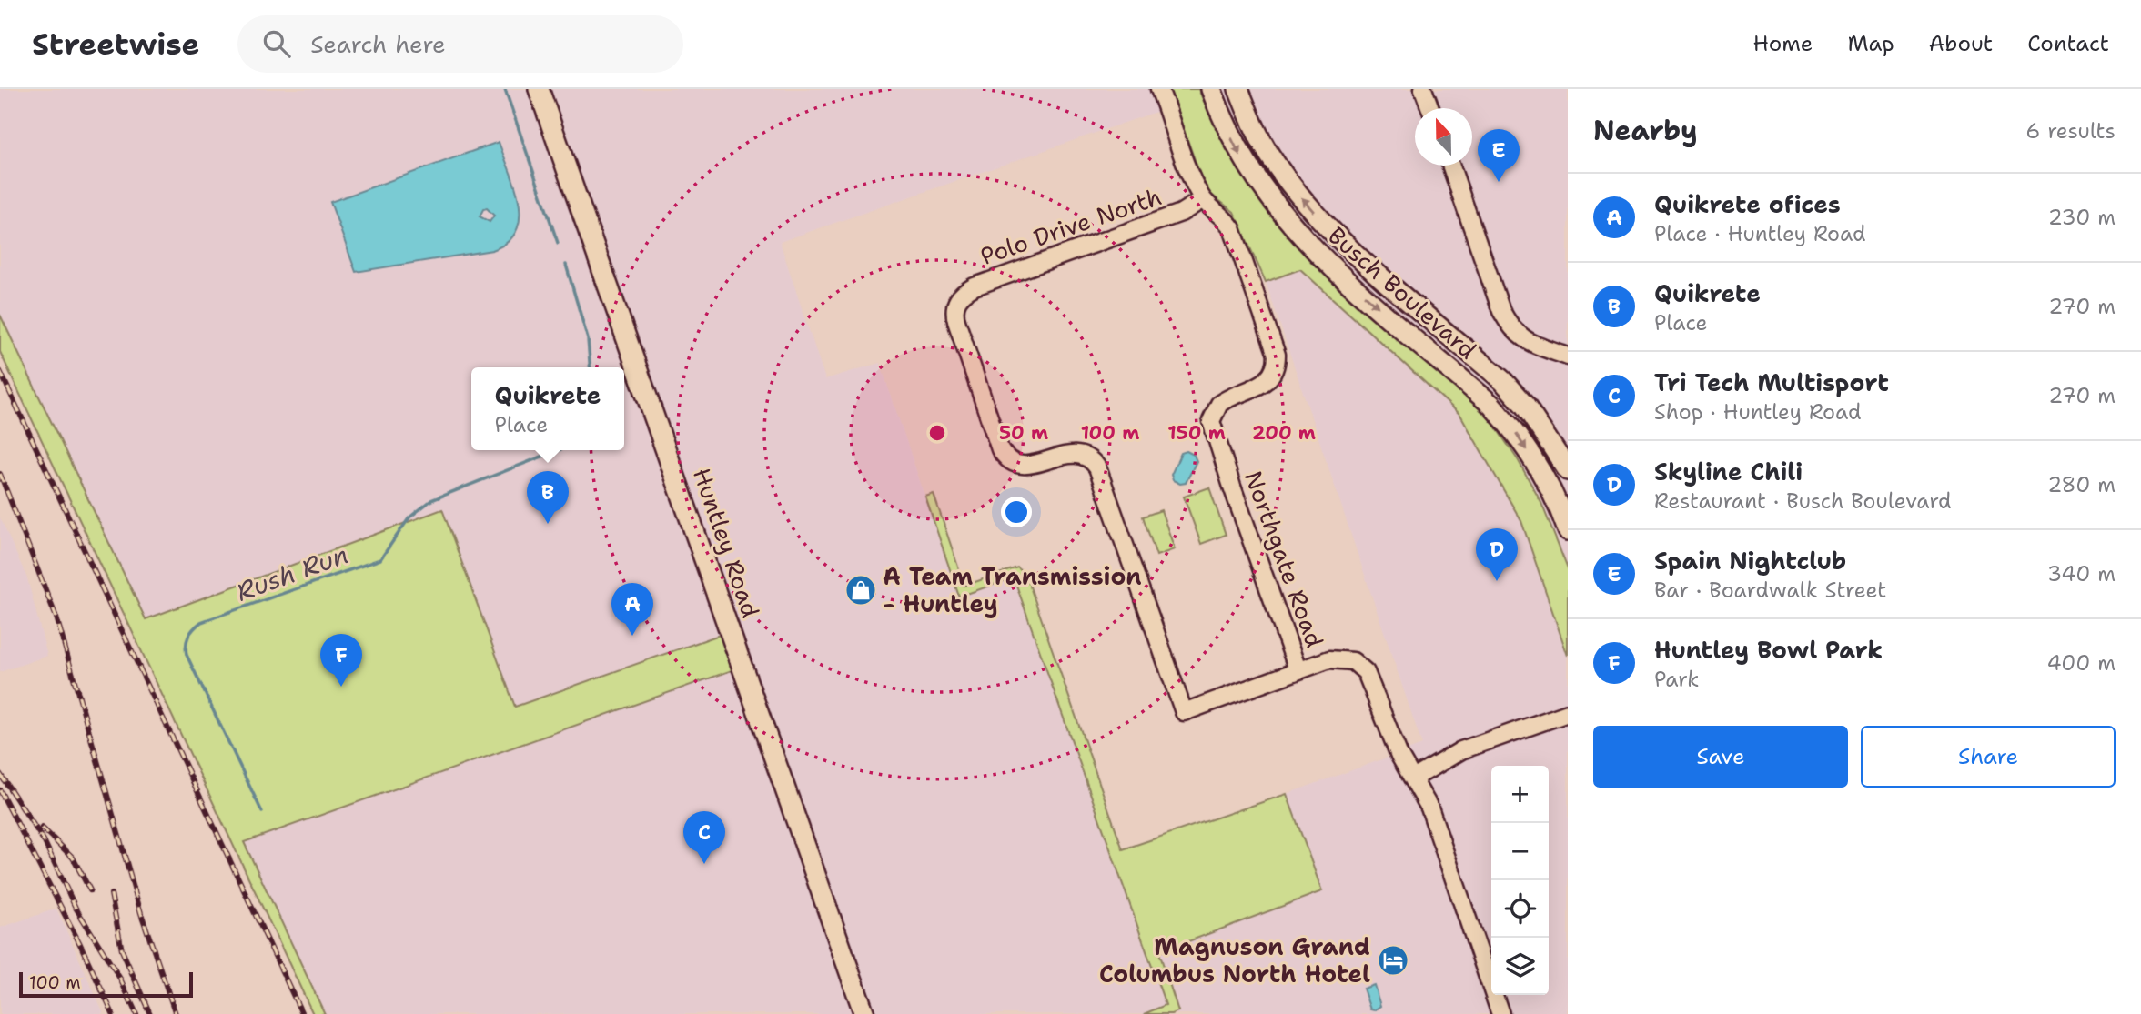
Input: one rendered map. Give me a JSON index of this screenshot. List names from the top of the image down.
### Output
{
  "streets": {
    "main road": ["Busch Boulevard", "Huntley Road"],
    "street": ["Polo Drive North", "Northgate Road"]
  },
  "crossings": [
    ["Polo Drive North", "Northgate Road"]
  ],
  "water": ["Rush Run"],
  "places": {
    "shop": ["A Team Transmission - Huntley"],
    "hotel": ["Magnuson Grand Columbus North Hotel"]
  },
  "scale_bar": "100 m",
  "north": "top",
  "page": {
    "header": "Streetwise",
    "search": "Search here",
    "nav": [
      "Home",
      "Map",
      "About",
      "Contact"
    ],
    "heading": ["Nearby", "6 results"],
    "pins": [
      "E",
      "B",
      "D",
      "A",
      "F",
      "C"
    ],
    "list": [
      {
        "mark": "A",
        "name": "Quikrete ofices",
        "note": "Place · Huntley Road",
        "value": "230 m"
      },
      {
        "mark": "B",
        "name": "Quikrete",
        "note": "Place",
        "value": "270 m"
      },
      {
        "mark": "C",
        "name": "Tri Tech Multisport",
        "note": "Shop · Huntley Road",
        "value": "270 m"
      },
      {
        "mark": "D",
        "name": "Skyline Chili",
        "note": "Restaurant · Busch Boulevard",
        "value": "280 m"
      },
      {
        "mark": "E",
        "name": "Spain Nightclub",
        "note": "Bar · Boardwalk Street",
        "value": "340 m"
      },
      {
        "mark": "F",
        "name": "Huntley Bowl Park",
        "note": "Park",
        "value": "400 m"
      }
    ],
    "popup": ["Quikrete", "Place"],
    "buttons": ["Save", "Share"],
    "map_buttons": ["+", "−"],
    "scale": "100 m"
  },
  "rings": [
    "50 m",
    "100 m",
    "150 m",
    "200 m"
  ]
}
